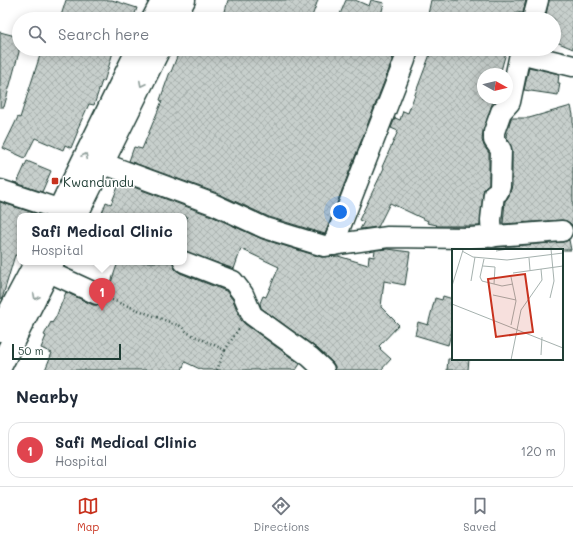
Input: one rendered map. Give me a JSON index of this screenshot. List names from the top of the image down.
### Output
{
  "places": {
    "transit": ["Kwandundu"]
  },
  "scale_bar": "50 m",
  "north": "right",
  "page": {
    "search": "Search here",
    "popup": ["Safi Medical Clinic", "Hospital"],
    "pins": "1",
    "scale": "50 m",
    "heading": "Nearby",
    "list": [
      {
        "mark": "1",
        "name": "Safi Medical Clinic",
        "note": "Hospital",
        "value": "120 m"
      }
    ],
    "nav": ["Map", "Directions", "Saved"]
  }
}
